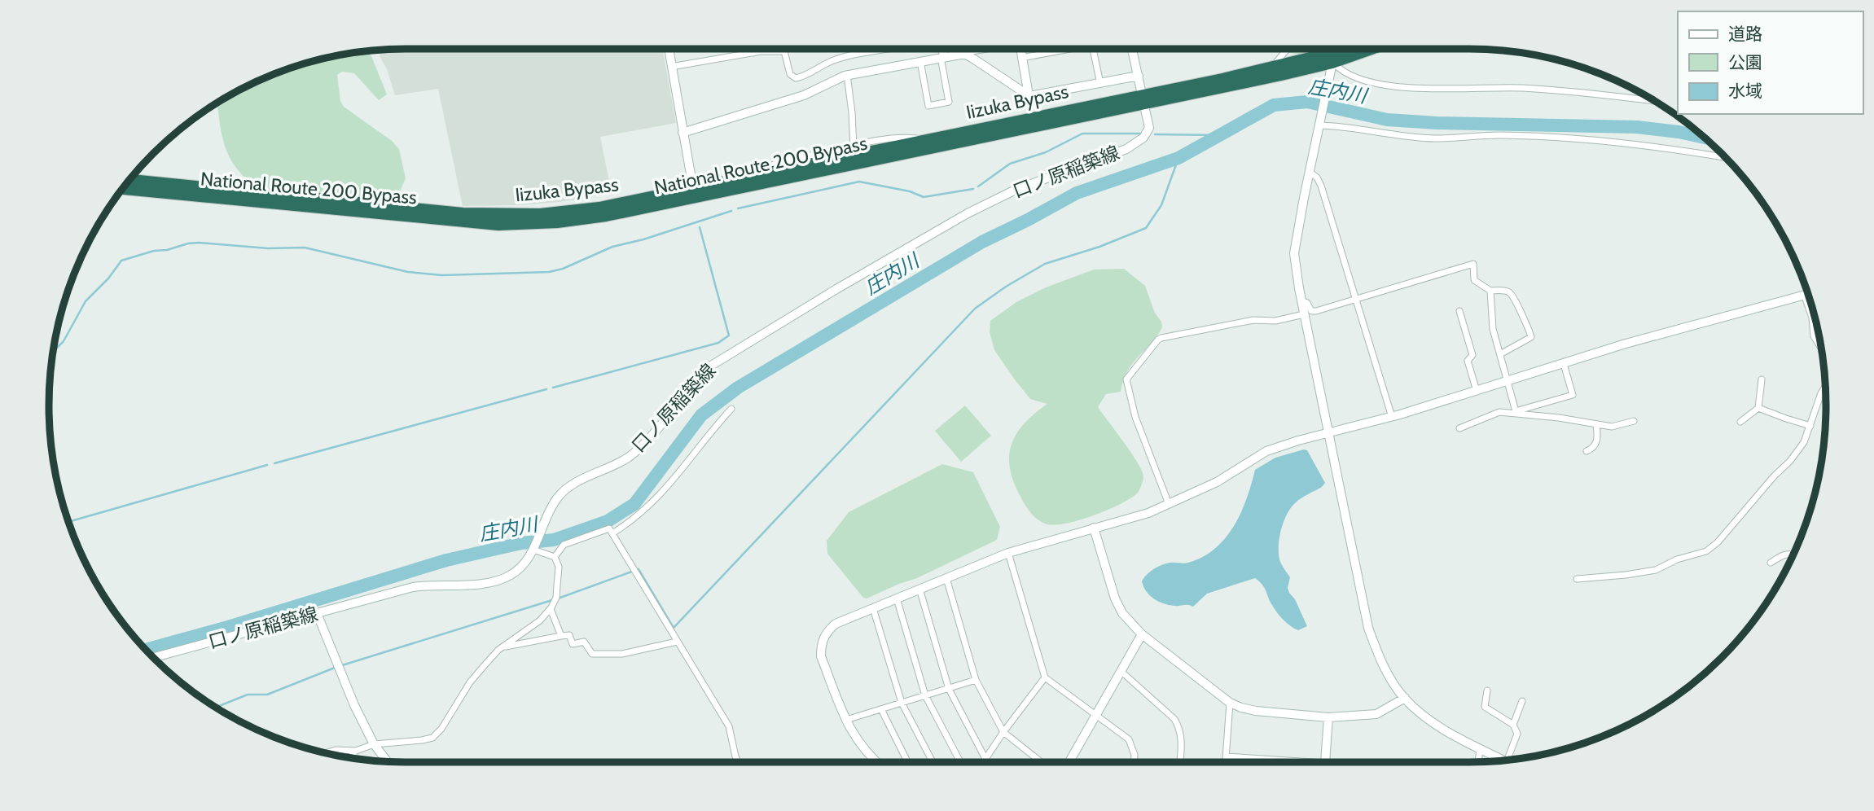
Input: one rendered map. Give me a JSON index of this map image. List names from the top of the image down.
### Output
{
  "streets": {
    "highway": ["Iizuka Bypass", "National Route 200 Bypass"],
    "street": ["口ノ原稲築線"]
  },
  "crossings": [
    ["Iizuka Bypass", "National Route 200 Bypass"],
    ["Iizuka Bypass", "口ノ原稲築線"],
    ["National Route 200 Bypass", "口ノ原稲築線"]
  ],
  "water": ["庄内川"],
  "legend": ["道路", "公園", "水域"]
}
